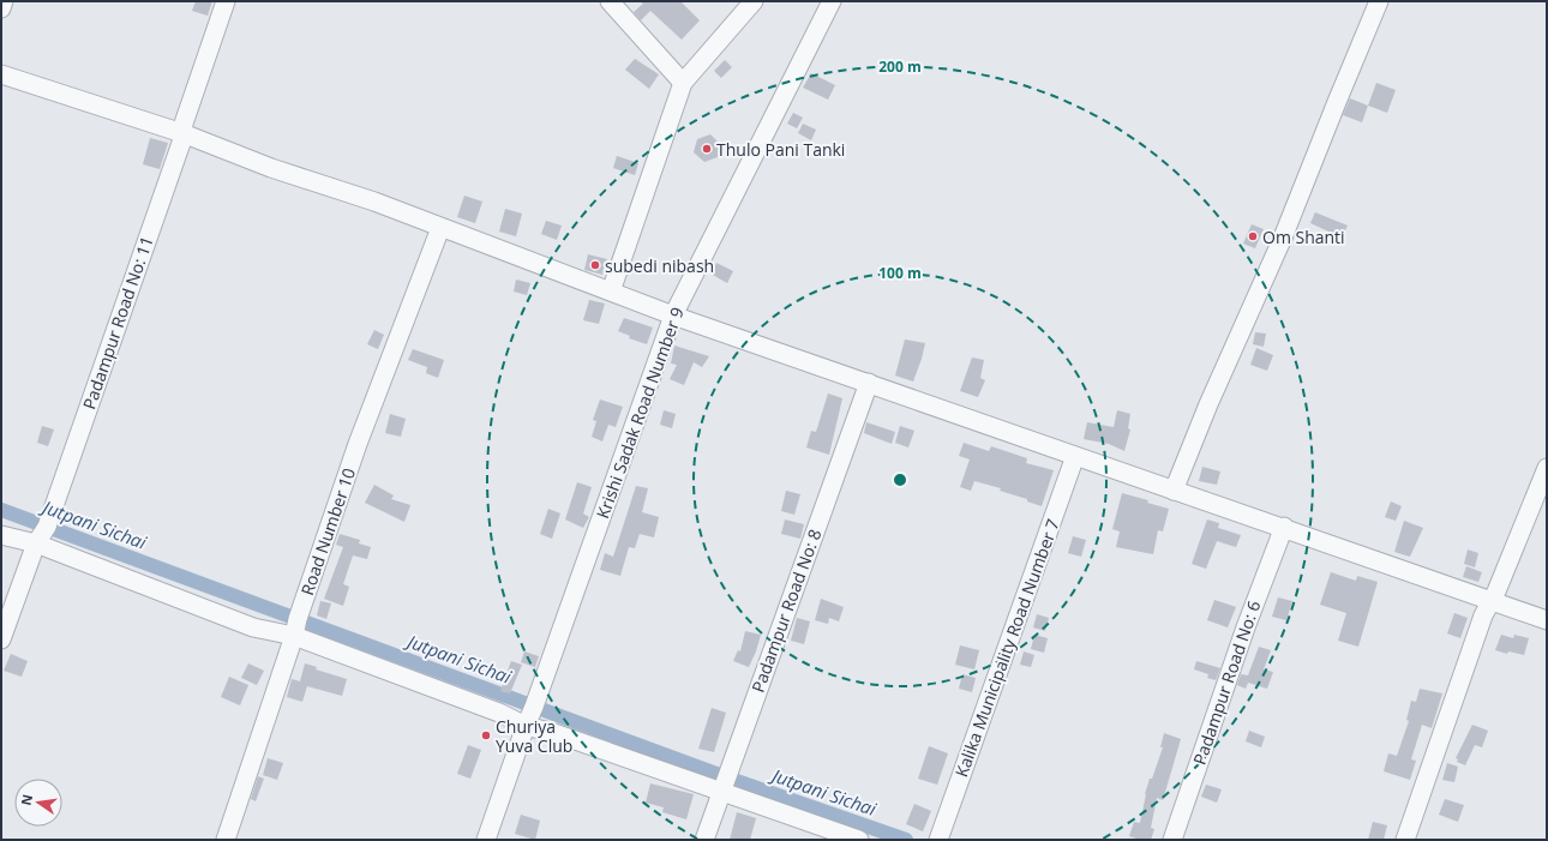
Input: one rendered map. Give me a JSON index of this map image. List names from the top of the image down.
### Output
{
  "streets": {
    "street": [
      "Padampur Road No: 11",
      "Krishi Sadak Road Number 9",
      "Road Number 10",
      "Padampur Road No: 8",
      "Kalika Municipality Road Number 7",
      "Padampur Road No: 6"
    ]
  },
  "water": ["Jutpani Sichai"],
  "places": [
    "Thulo Pani Tanki",
    "Om Shanti",
    "subedi nibash",
    "Churiya Yuva Club"
  ],
  "north": "left",
  "rings": ["200 m", "100 m"]
}
